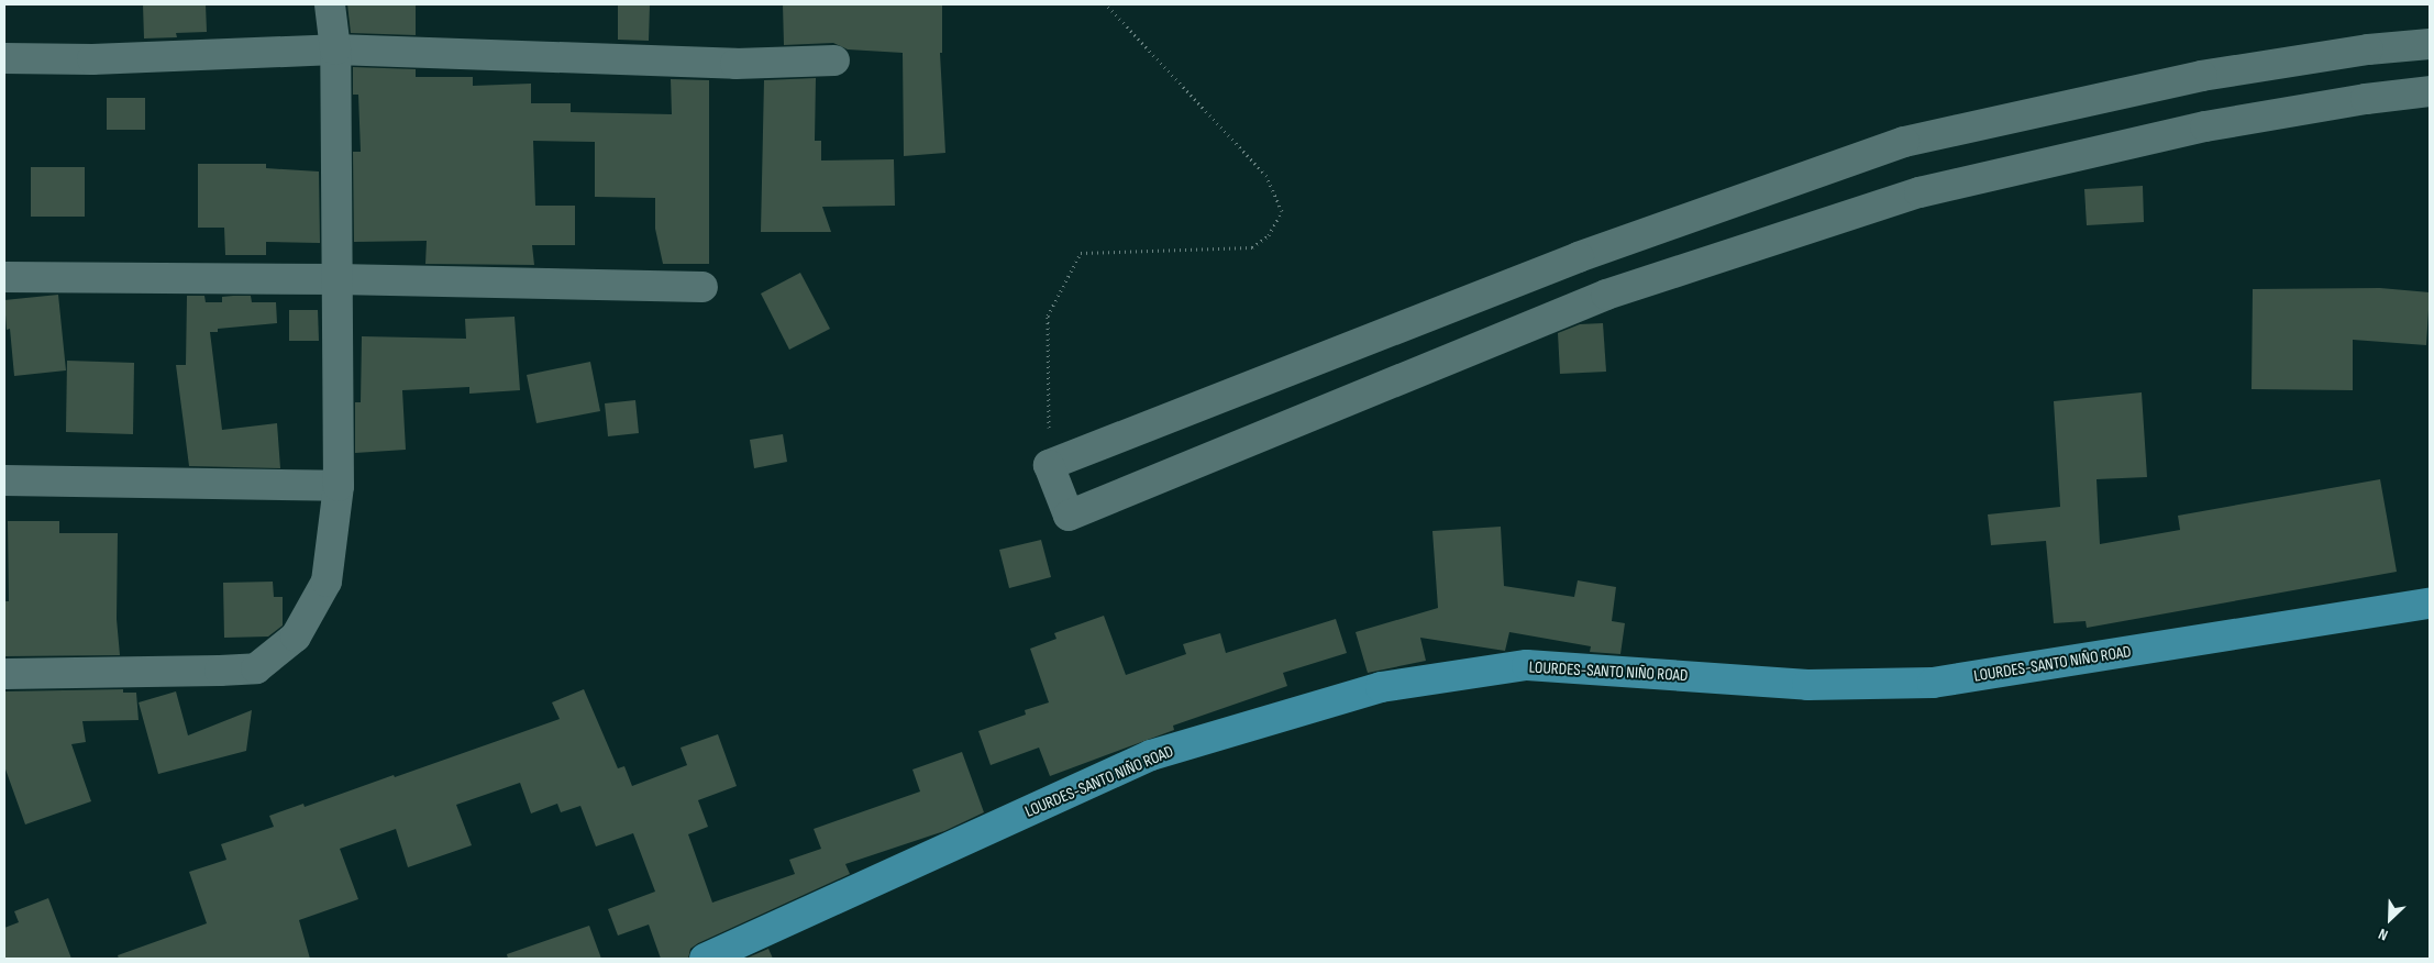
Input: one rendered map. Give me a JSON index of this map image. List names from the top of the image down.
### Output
{
  "streets": {
    "main road": ["LOURDES-SANTO NIÑO ROAD"]
  },
  "north": "bottom left"
}
